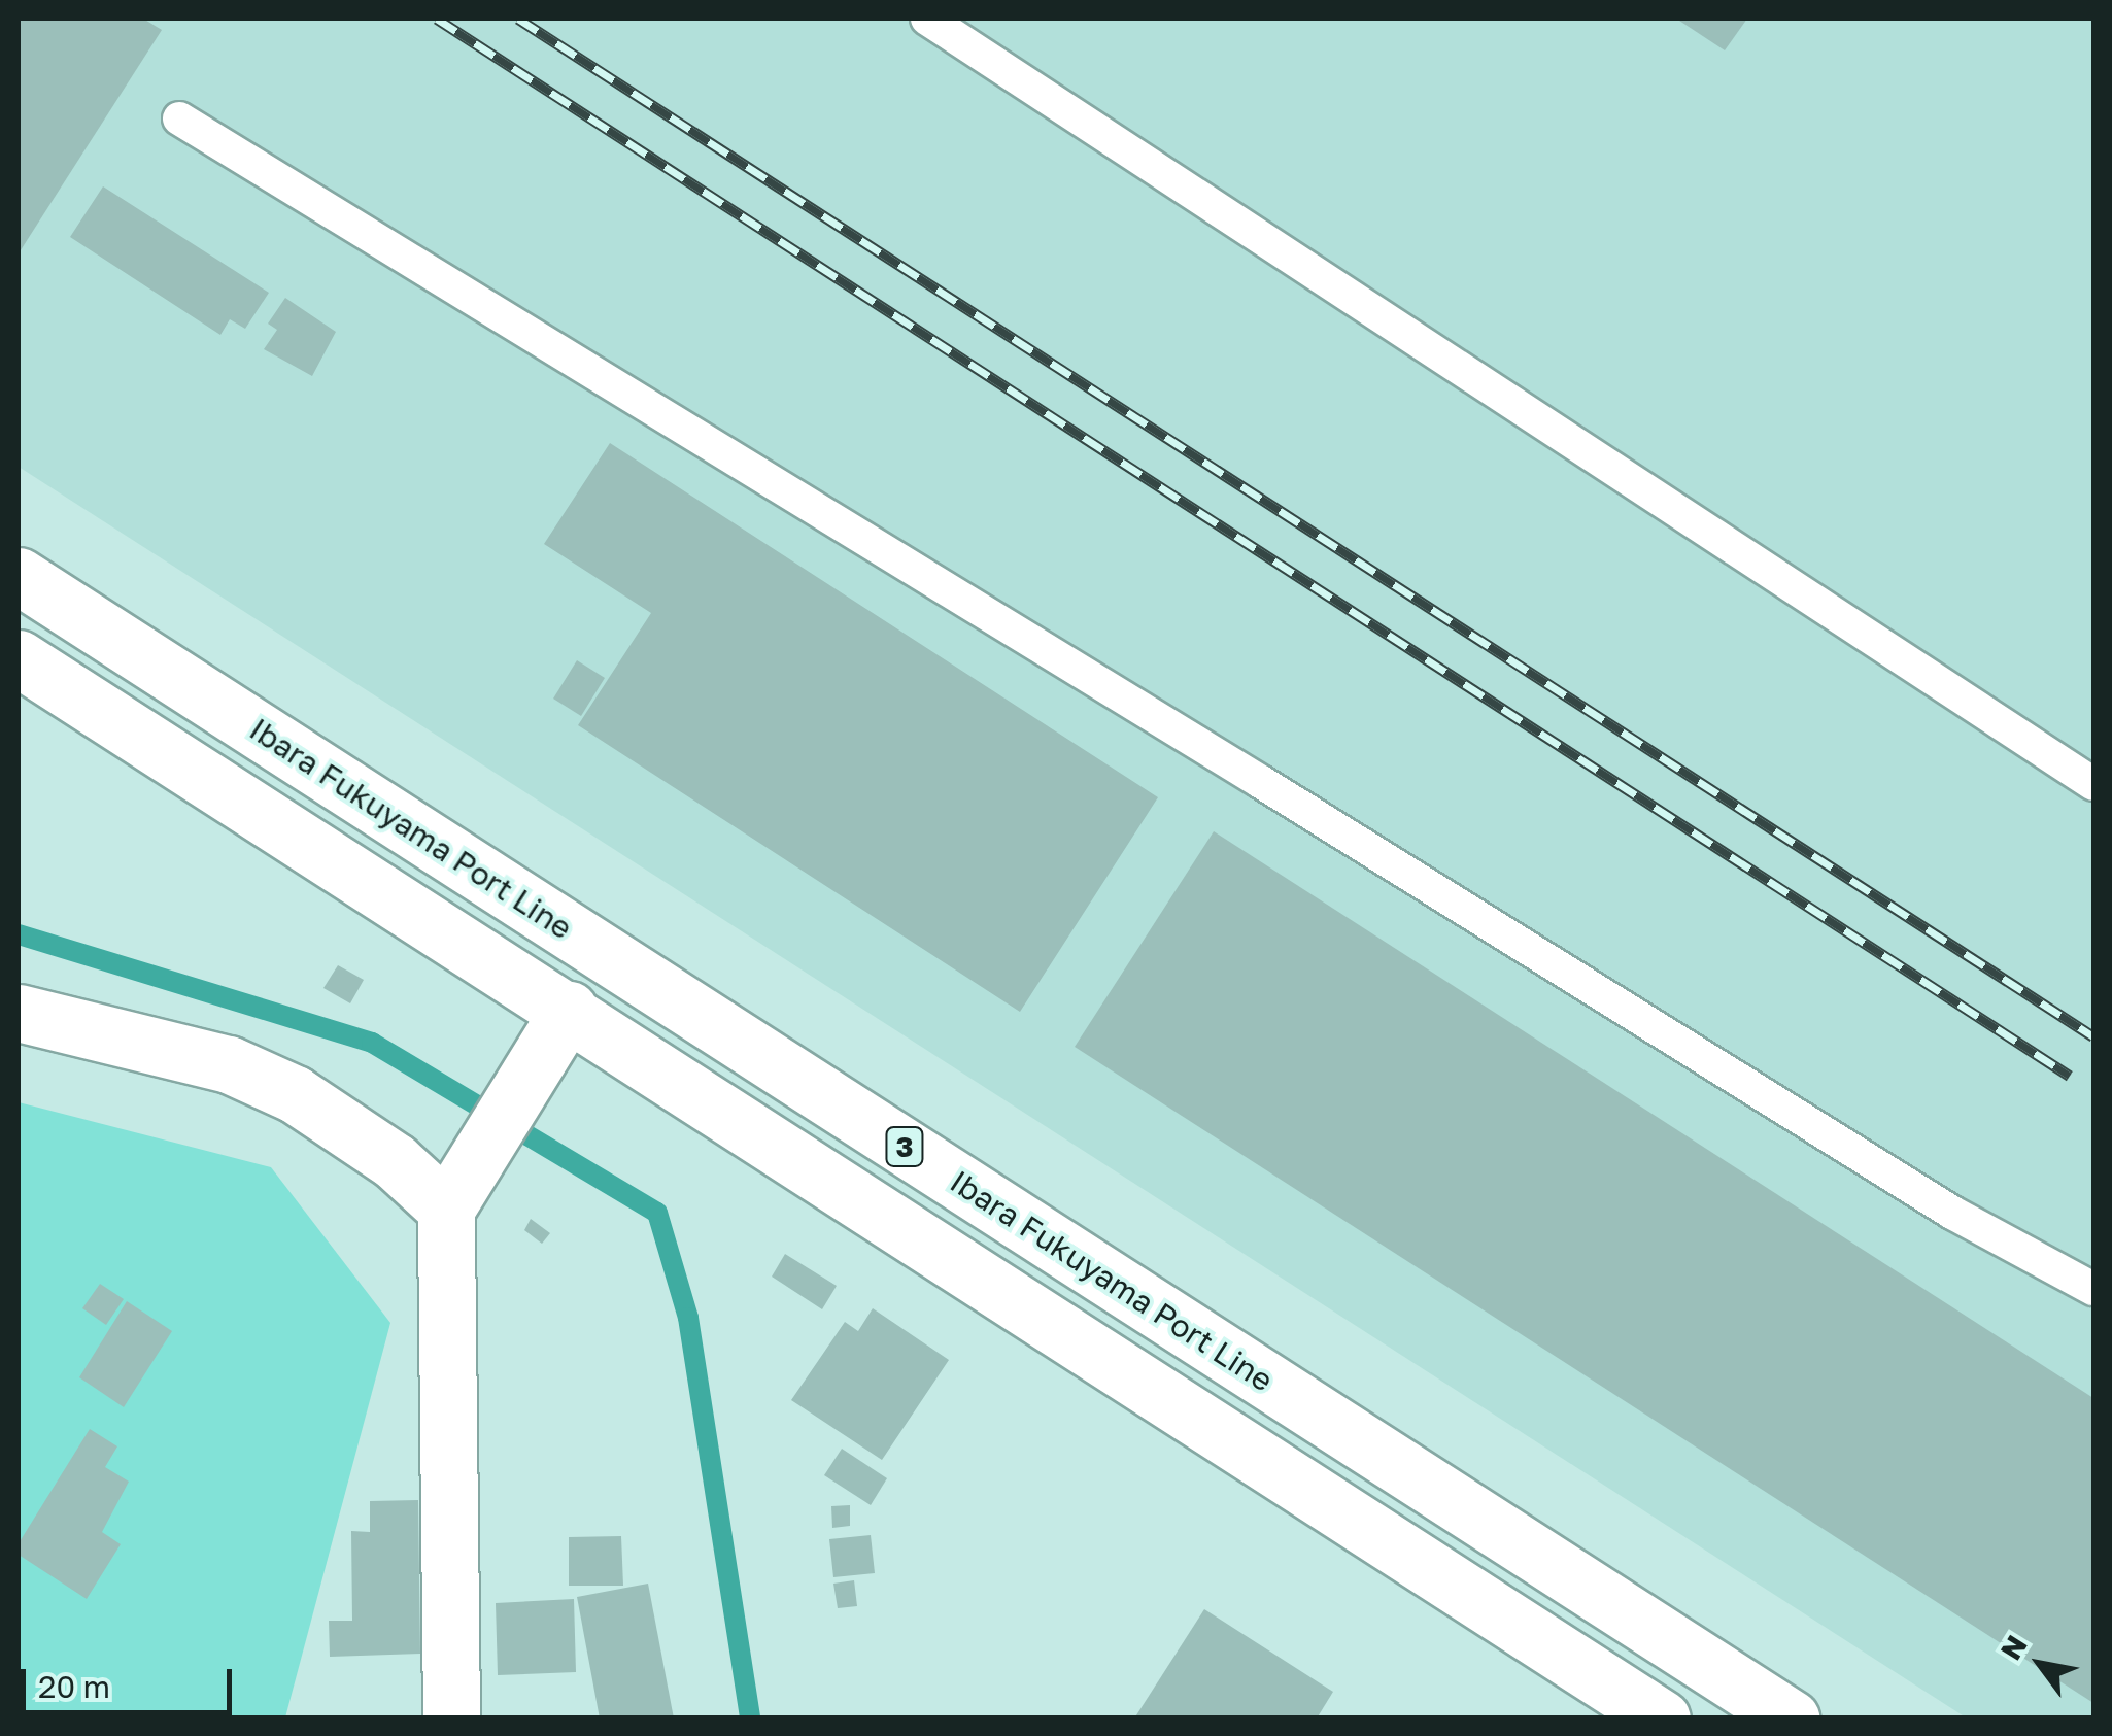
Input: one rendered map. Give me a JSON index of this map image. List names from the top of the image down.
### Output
{
  "streets": {
    "main road": ["Ibara Fukuyama Port Line", "3"]
  },
  "scale_bar": "20 m",
  "north": "top left"
}
